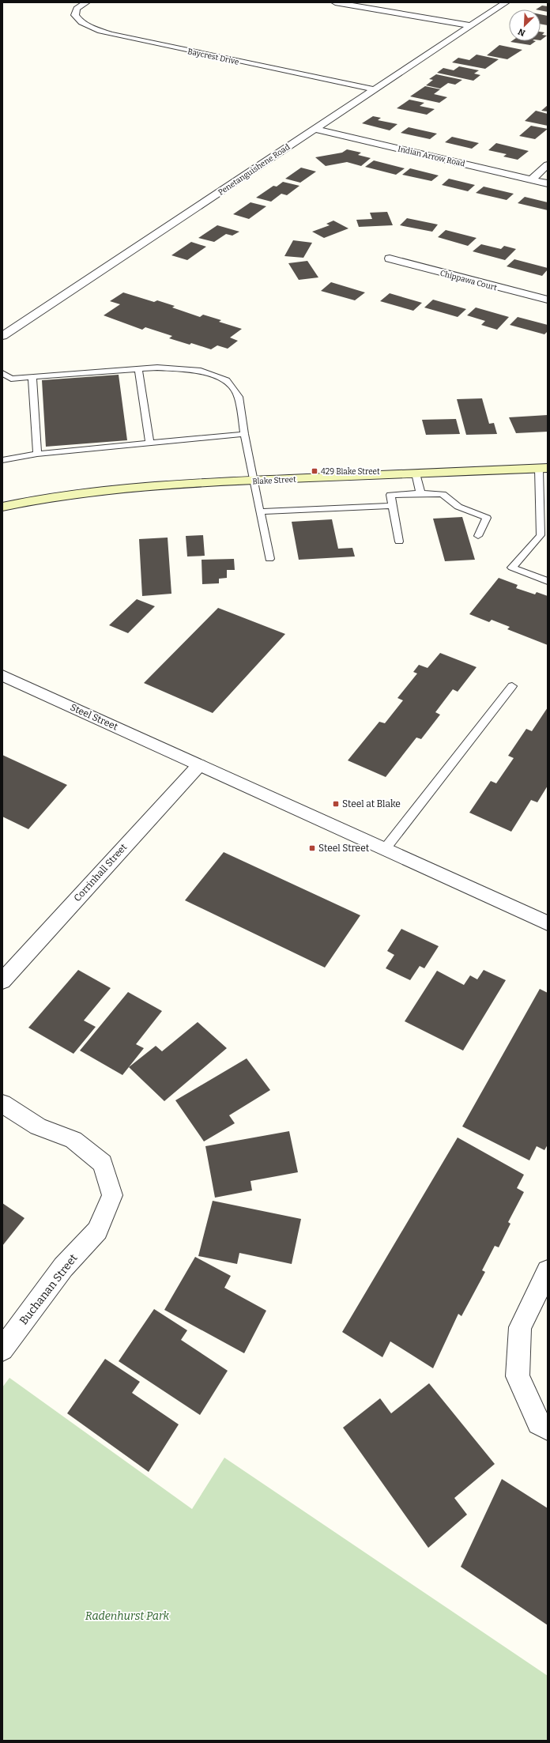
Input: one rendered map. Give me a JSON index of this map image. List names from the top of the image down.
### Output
{
  "streets": {
    "main road": ["Blake Street"],
    "street": [
      "Baycrest Drive",
      "Indian Arrow Road",
      "Penetanguishene Road",
      "Chippawa Court",
      "Steel Street",
      "Corrinhall Street",
      "Buchanan Street"
    ]
  },
  "crossings": [
    ["Baycrest Drive", "Penetanguishene Road"],
    ["Indian Arrow Road", "Penetanguishene Road"],
    ["Steel Street", "Corrinhall Street"]
  ],
  "parks": ["Radenhurst Park"],
  "places": {
    "transit": ["429 Blake Street", "Steel at Blake", "Steel Street"]
  },
  "north": "bottom left"
}
